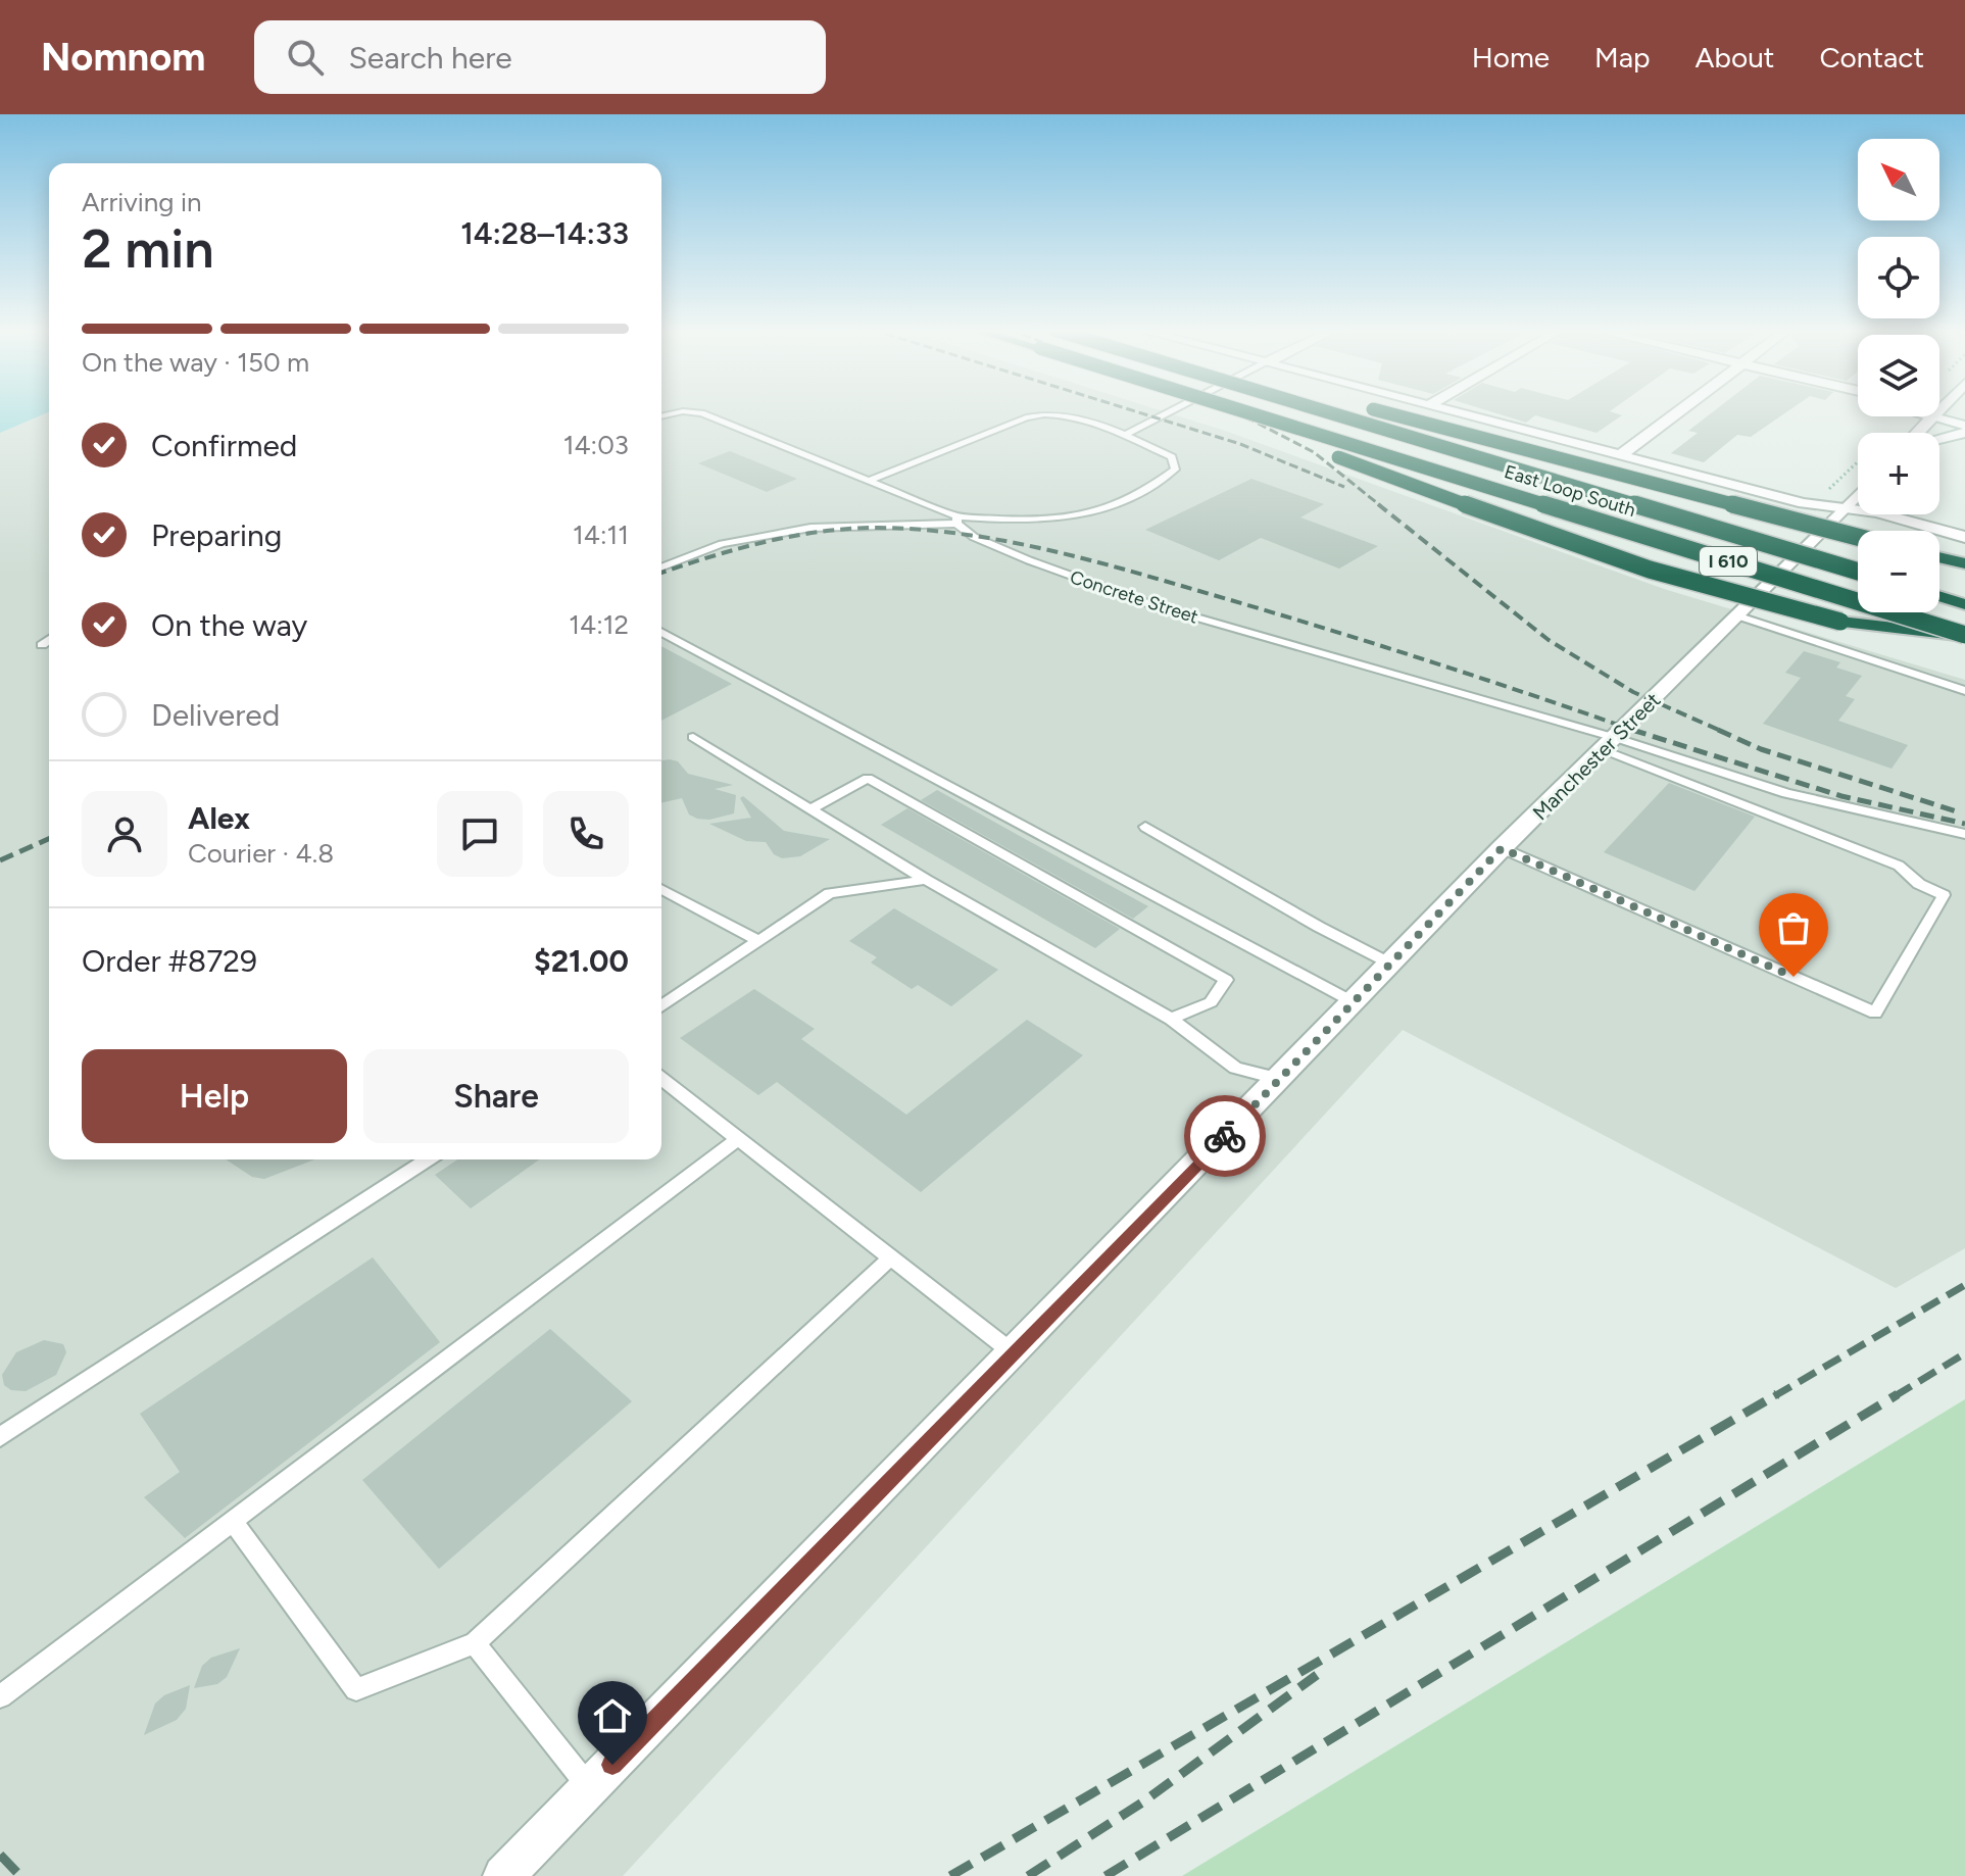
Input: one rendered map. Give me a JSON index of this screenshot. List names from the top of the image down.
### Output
{
  "streets": {
    "highway": ["East Loop South", "I 610"],
    "street": ["Manchester Street"],
    "lane": ["Concrete Street"]
  },
  "crossings": [
    ["Concrete Street", "Manchester Street"]
  ],
  "north": "top left",
  "page": {
    "header": "Nomnom",
    "search": "Search here",
    "nav": [
      "Home",
      "Map",
      "About",
      "Contact"
    ],
    "map_buttons": ["+", "−"],
    "heading": ["2 min", "Arriving in", "14:28–14:33"],
    "panel": [
      "Alex",
      "Courier · 4.8",
      "Order #8729",
      "$21.00"
    ],
    "bar": "On the way · 150 m",
    "list": [
      ["Confirmed", "14:03"],
      ["Preparing", "14:11"],
      ["On the way", "14:12"],
      "Delivered"
    ],
    "buttons": ["Help", "Share"]
  }
}
